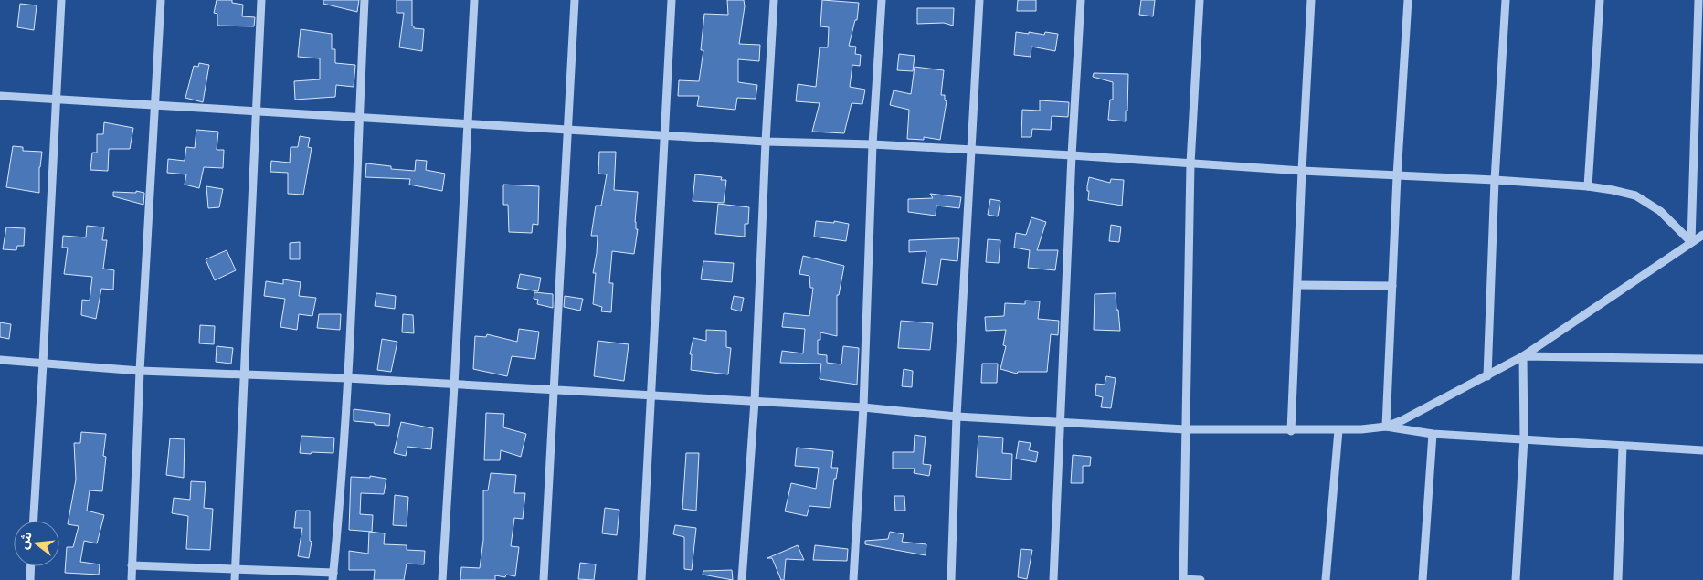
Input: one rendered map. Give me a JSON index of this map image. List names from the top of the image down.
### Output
{
  "north": "left"
}
